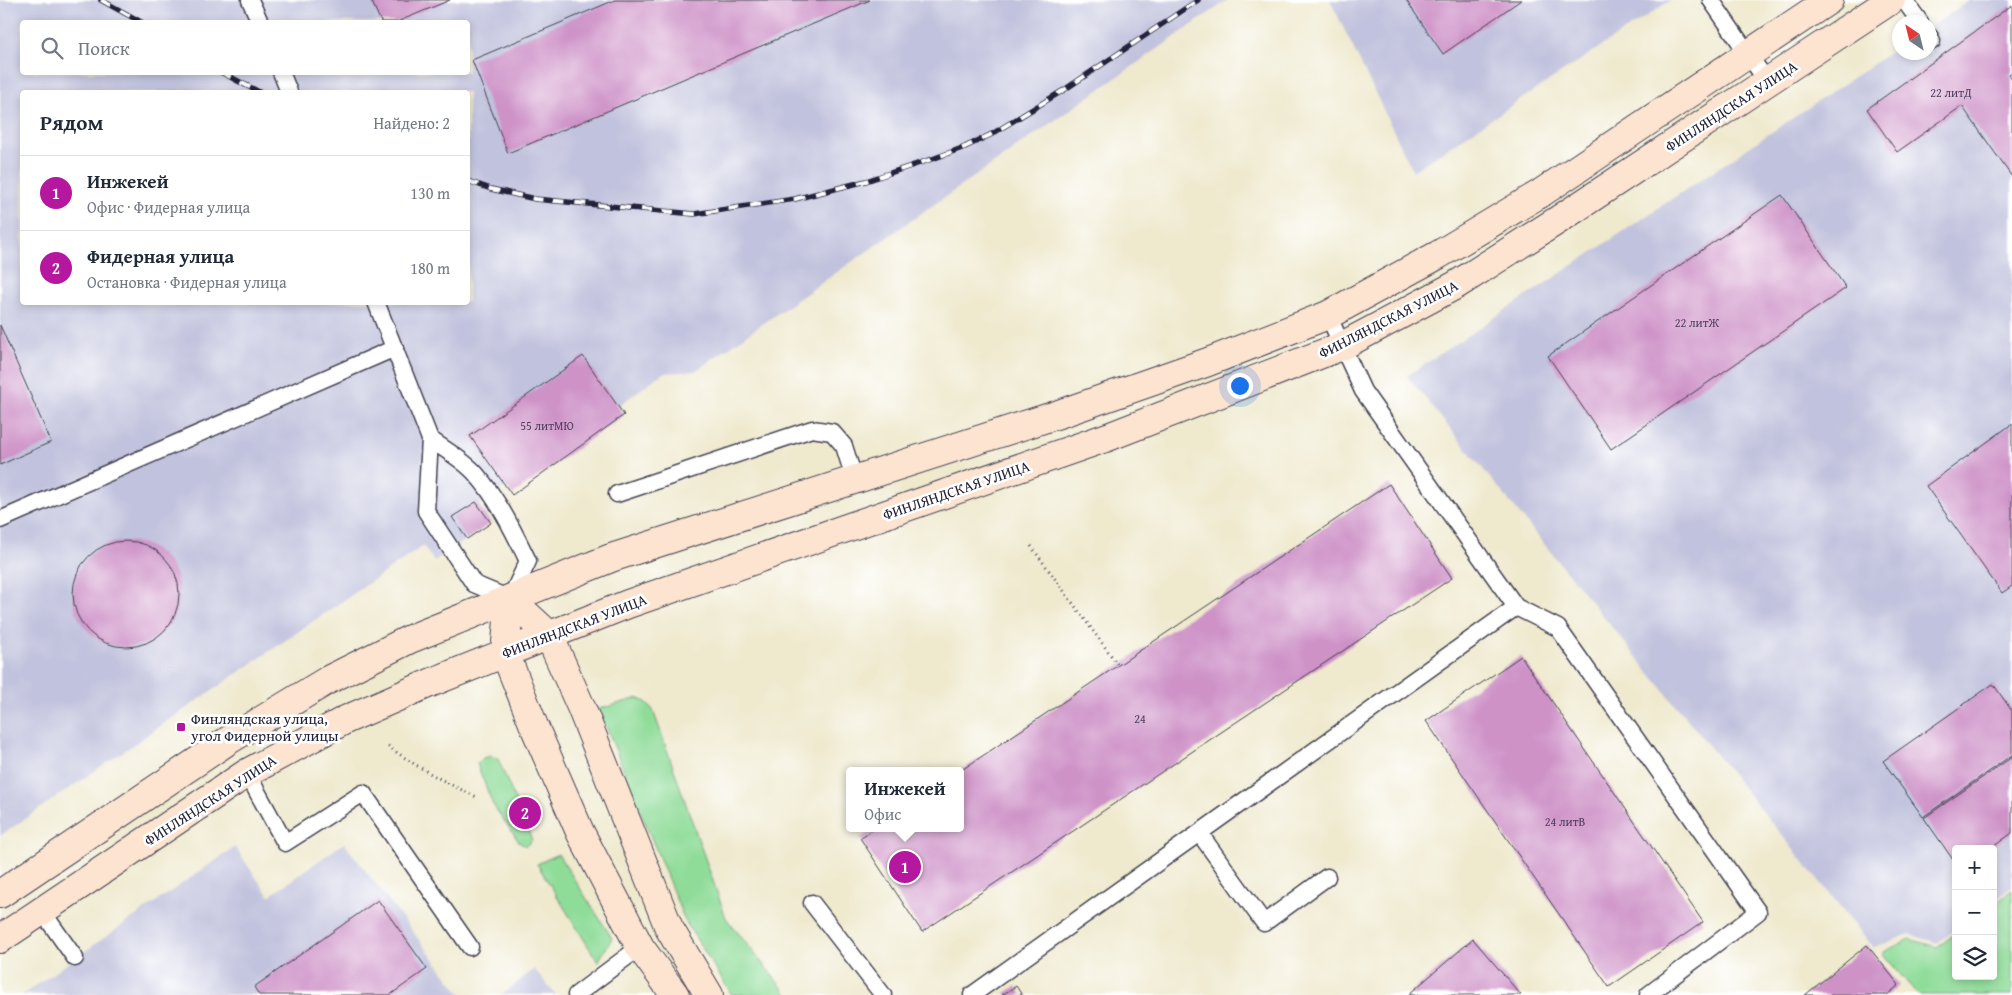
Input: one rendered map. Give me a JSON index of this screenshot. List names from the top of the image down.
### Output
{
  "streets": {
    "street": ["ФИНЛЯНДСКАЯ УЛИЦА"]
  },
  "places": {
    "transit": ["Финляндская улица, угол Фидерной улицы"]
  },
  "house_numbers": [
    "22 литД",
    "22 литЖ",
    "55 литМЮ",
    "24",
    "24 литВ"
  ],
  "north": "top left",
  "page": {
    "search": "Поиск",
    "heading": ["Рядом", "Найдено: 2"],
    "list": [
      {
        "mark": "1",
        "name": "Инжекей",
        "note": "Офис · Фидерная улица",
        "value": "130 m"
      },
      {
        "mark": "2",
        "name": "Фидерная улица",
        "note": "Остановка · Фидерная улица",
        "value": "180 m"
      }
    ],
    "popup": ["Инжекей", "Офис"],
    "pins": ["2", "1"],
    "map_buttons": ["+", "−"]
  }
}
